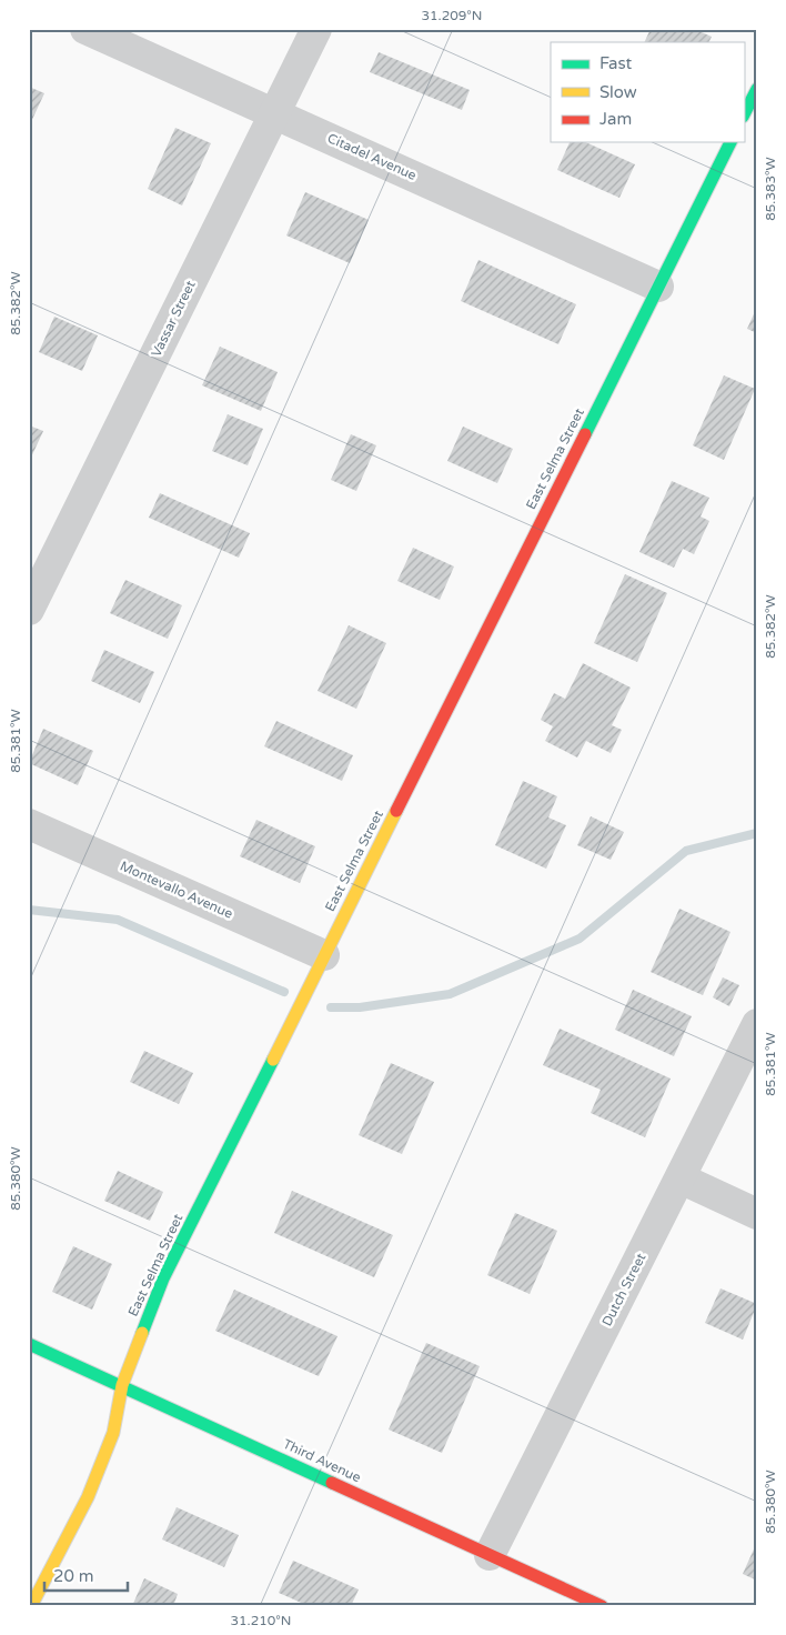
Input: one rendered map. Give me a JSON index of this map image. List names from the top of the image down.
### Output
{
  "streets": {
    "street": [
      "Citadel Avenue",
      "Vassar Street",
      "East Selma Street",
      "Montevallo Avenue",
      "Dutch Street",
      "Third Avenue"
    ]
  },
  "crossings": [
    ["Citadel Avenue", "Vassar Street"],
    ["Citadel Avenue", "East Selma Street"],
    ["East Selma Street", "Montevallo Avenue"],
    ["East Selma Street", "Third Avenue"],
    ["Dutch Street", "Third Avenue"]
  ],
  "legend": ["Fast", "Slow", "Jam"],
  "scale_bar": "20 m",
  "coordinates": [
    "31.209°N",
    "85.383°W",
    "85.382°W",
    "85.381°W",
    "85.380°W",
    "31.210°N"
  ]
}
